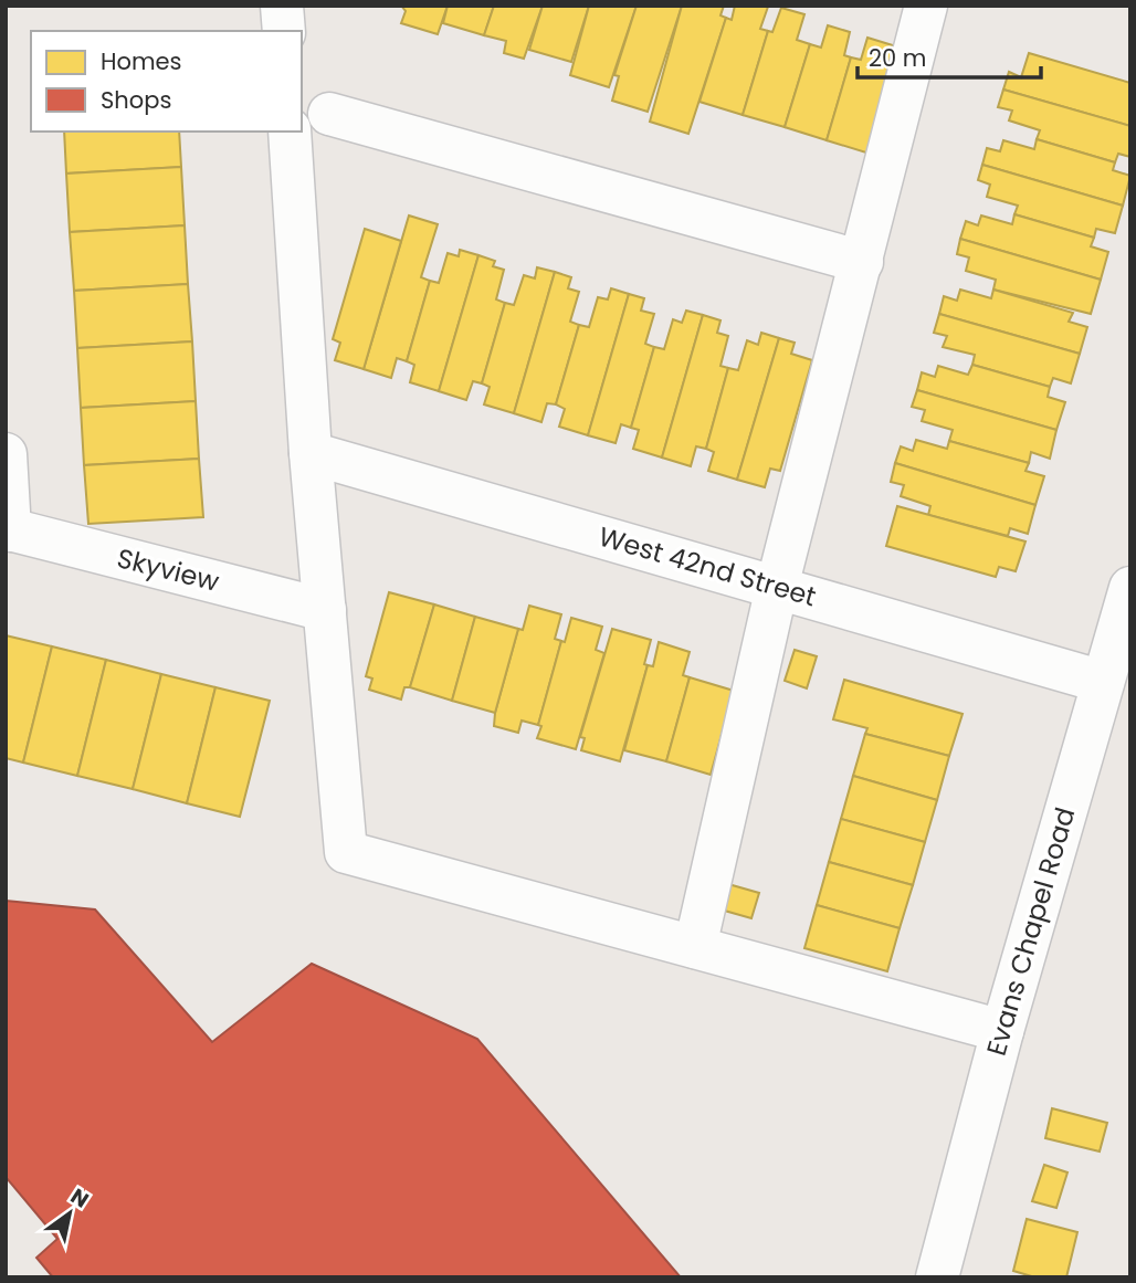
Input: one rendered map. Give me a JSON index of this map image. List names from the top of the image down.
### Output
{
  "streets": {
    "street": ["West 42nd Street", "Skyview", "Evans Chapel Road"]
  },
  "crossings": [
    ["West 42nd Street", "Evans Chapel Road"]
  ],
  "legend": ["Homes", "Shops"],
  "scale_bar": "20 m",
  "north": "top right"
}
